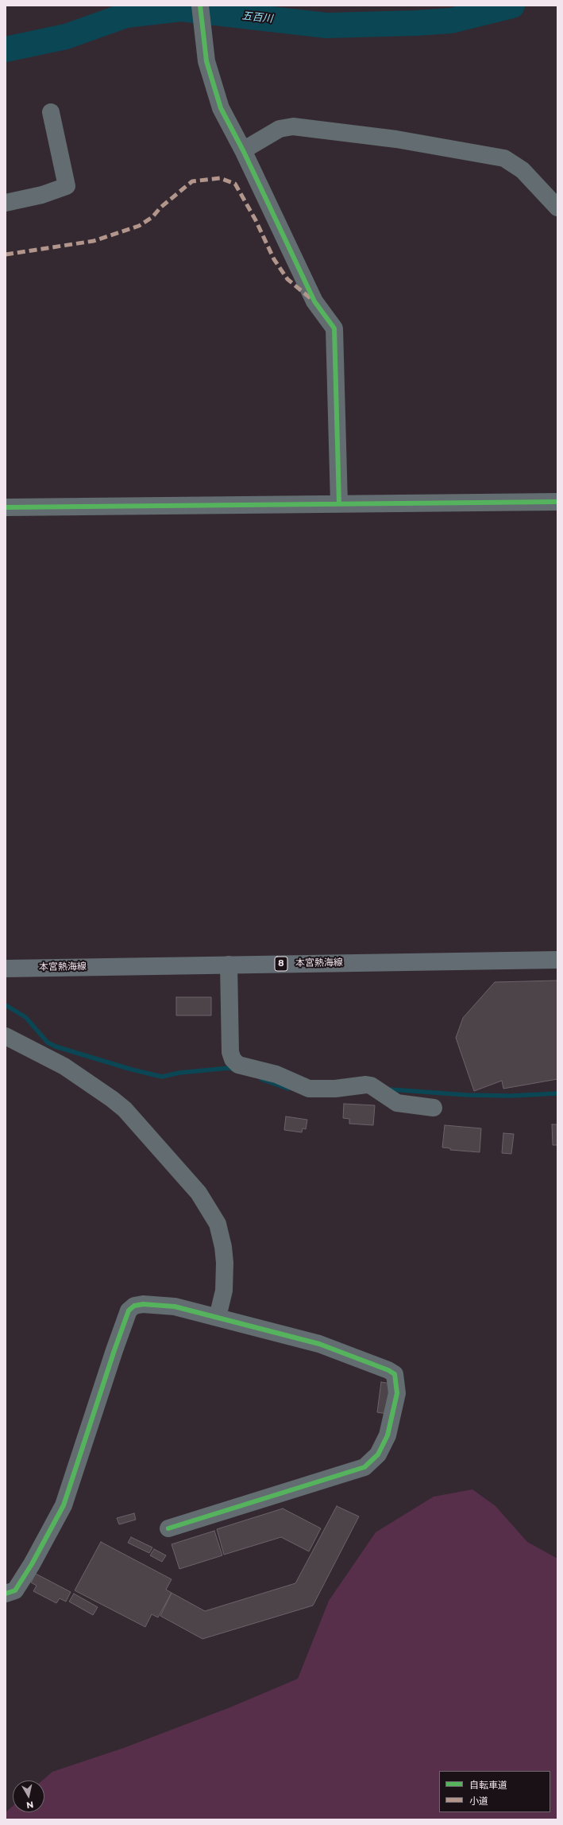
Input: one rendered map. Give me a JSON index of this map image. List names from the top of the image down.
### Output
{
  "streets": {
    "main road": ["本宮熱海線", "8"]
  },
  "water": ["五百川"],
  "legend": ["自転車道", "小道"],
  "north": "bottom"
}
